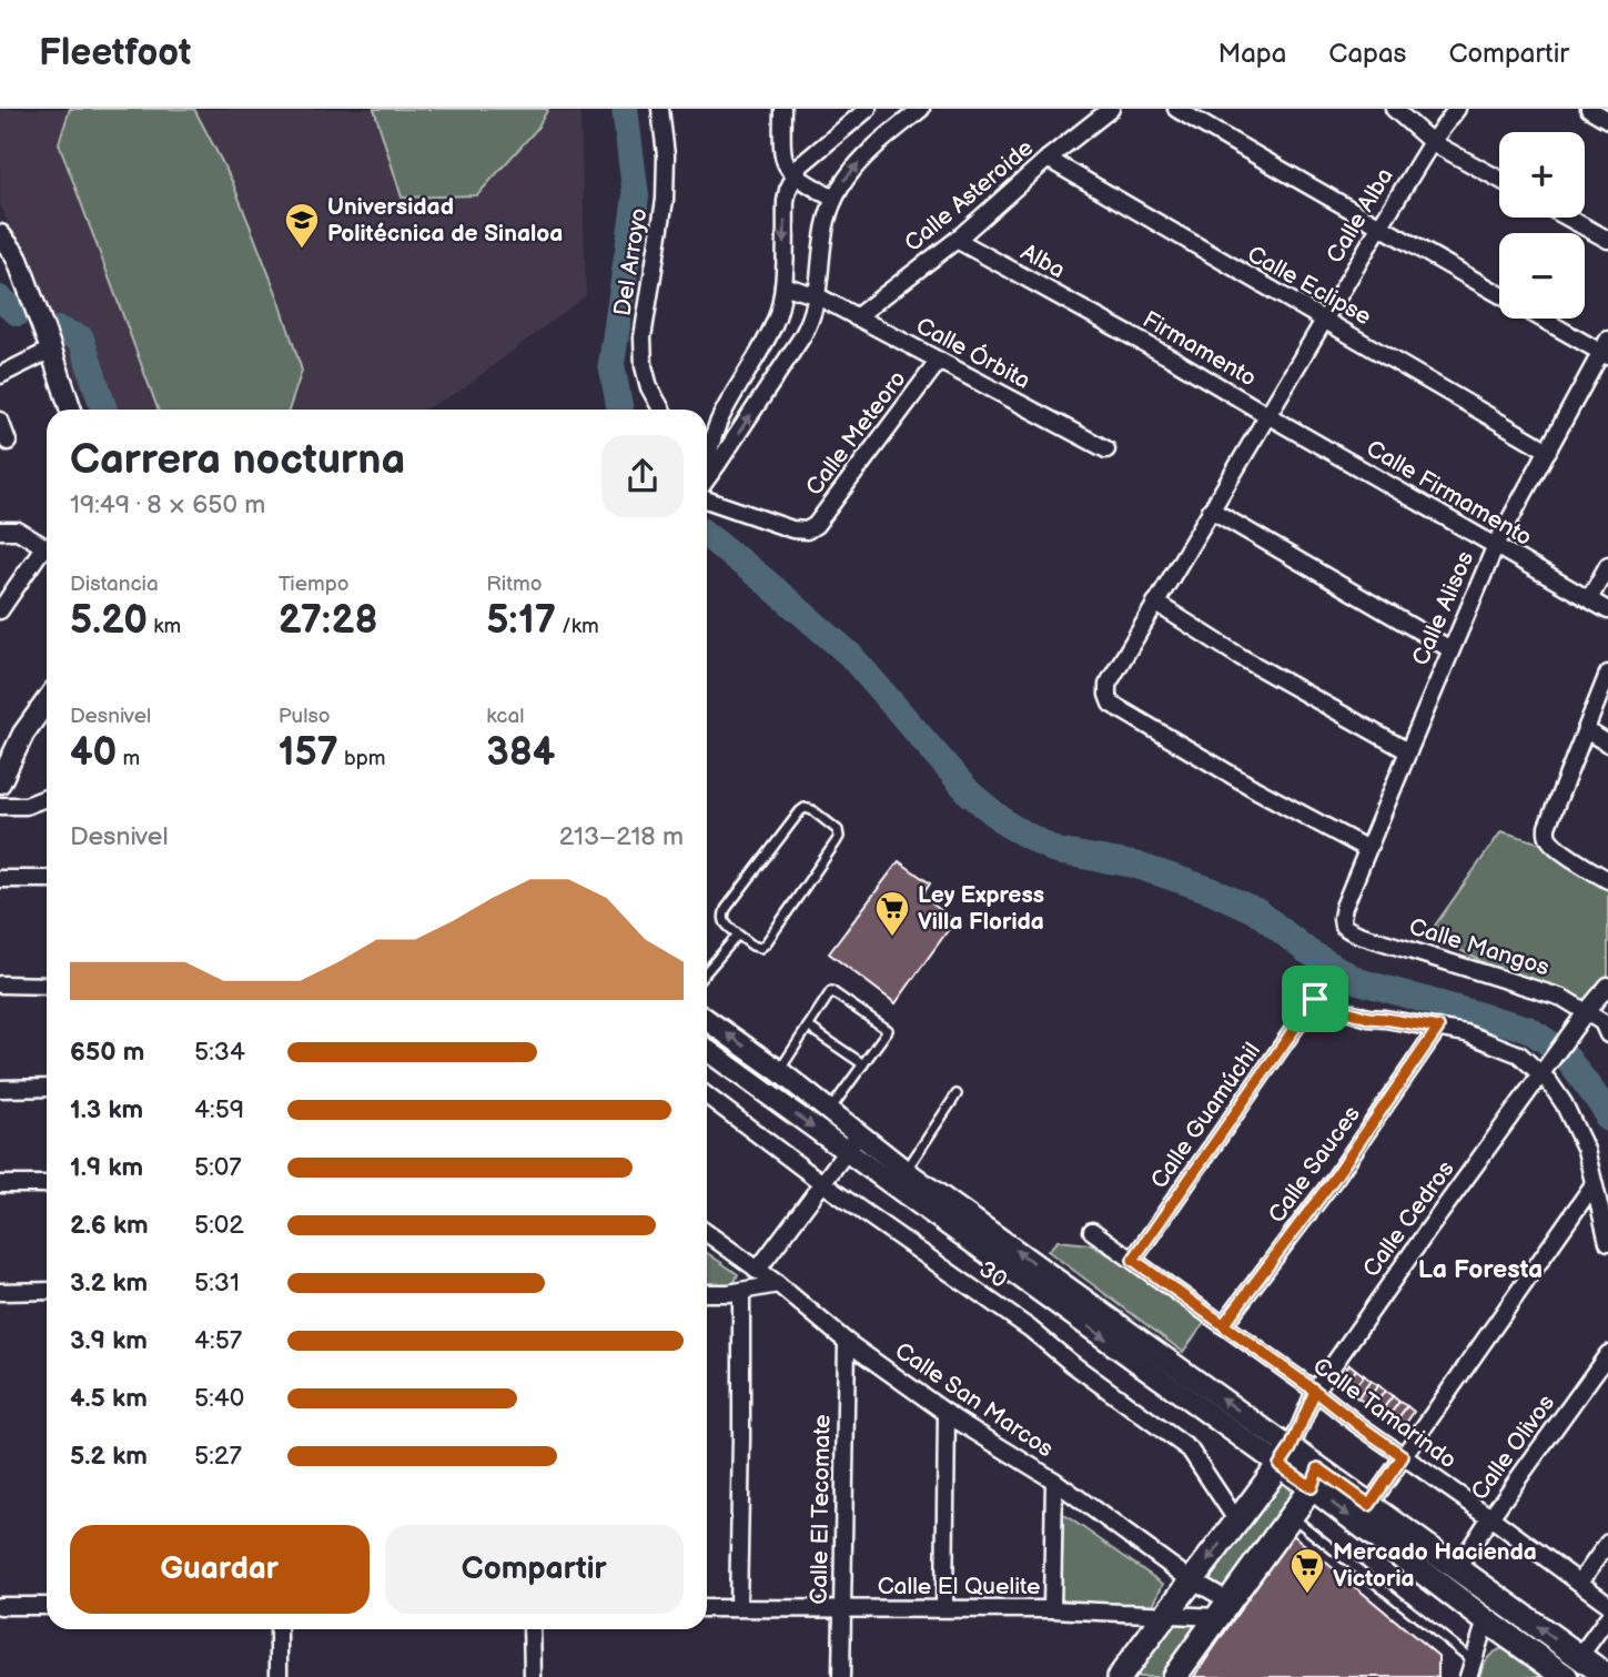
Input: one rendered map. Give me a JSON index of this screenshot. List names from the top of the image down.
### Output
{
  "streets": {
    "street": [
      "Calle Asteroide",
      "Calle Alba",
      "Alba",
      "Del Arroyo",
      "Calle Eclipse",
      "Firmamento",
      "Calle Órbita",
      "Calle Meteoro",
      "Calle Firmamento",
      "Calle Alisos",
      "Calle Mangos",
      "Calle Guamúchil",
      "Calle Sauces",
      "Calle Cedros",
      "30",
      "Calle San Marcos",
      "Calle Tamarindo",
      "Calle Olivos",
      "Calle El Tecomate",
      "Calle El Quelite"
    ]
  },
  "crossings": [
    ["Calle Asteroide", "Alba"],
    ["Calle Asteroide", "Calle Eclipse"],
    ["Calle Asteroide", "Calle Órbita"],
    ["Calle Alba", "Calle Eclipse"],
    ["Calle Alba", "Firmamento"],
    ["Calle Alba", "Calle Firmamento"],
    ["Calle Alba", "Calle Alisos"],
    ["Alba", "Firmamento"],
    ["Calle Eclipse", "Calle Alisos"],
    ["Firmamento", "Calle Firmamento"],
    ["Calle Órbita", "Calle Meteoro"],
    ["Calle Firmamento", "Calle Alisos"],
    ["Calle Alisos", "Calle Mangos"],
    ["Calle Mangos", "Calle Cedros"],
    ["Calle Guamúchil", "Calle Sauces"],
    ["Calle Guamúchil", "Calle Tamarindo"],
    ["Calle Sauces", "Calle Tamarindo"],
    ["Calle Cedros", "Calle Tamarindo"],
    ["Calle San Marcos", "Calle El Tecomate"],
    ["Calle San Marcos", "Calle El Quelite"],
    ["Calle Tamarindo", "Calle Olivos"],
    ["Calle El Tecomate", "Calle El Quelite"]
  ],
  "districts": ["La Foresta"],
  "places": {
    "school or university": ["Universidad Politécnica de Sinaloa"],
    "supermarket": ["Ley Express Villa Florida", "Mercado Hacienda Victoria"]
  },
  "page": {
    "header": "Fleetfoot",
    "nav": ["Mapa", "Capas", "Compartir"],
    "map_buttons": ["+", "−"],
    "heading": ["Carrera nocturna", "19:49 · 8 × 650 m"],
    "stats": [
      ["Distancia", "5.20 km"],
      ["Tiempo", "27:28"],
      ["Ritmo", "5:17 /km"],
      ["Desnivel", "40 m"],
      ["Pulso", "157 bpm"],
      ["kcal", "384"]
    ],
    "chart": ["Desnivel", "213–218 m"],
    "list": [
      {
        "name": "650 m",
        "note": "5:34"
      },
      {
        "name": "1.3 km",
        "note": "4:59"
      },
      {
        "name": "1.9 km",
        "note": "5:07"
      },
      {
        "name": "2.6 km",
        "note": "5:02"
      },
      {
        "name": "3.2 km",
        "note": "5:31"
      },
      {
        "name": "3.9 km",
        "note": "4:57"
      },
      {
        "name": "4.5 km",
        "note": "5:40"
      },
      {
        "name": "5.2 km",
        "note": "5:27"
      }
    ],
    "buttons": ["Guardar", "Compartir"]
  }
}
